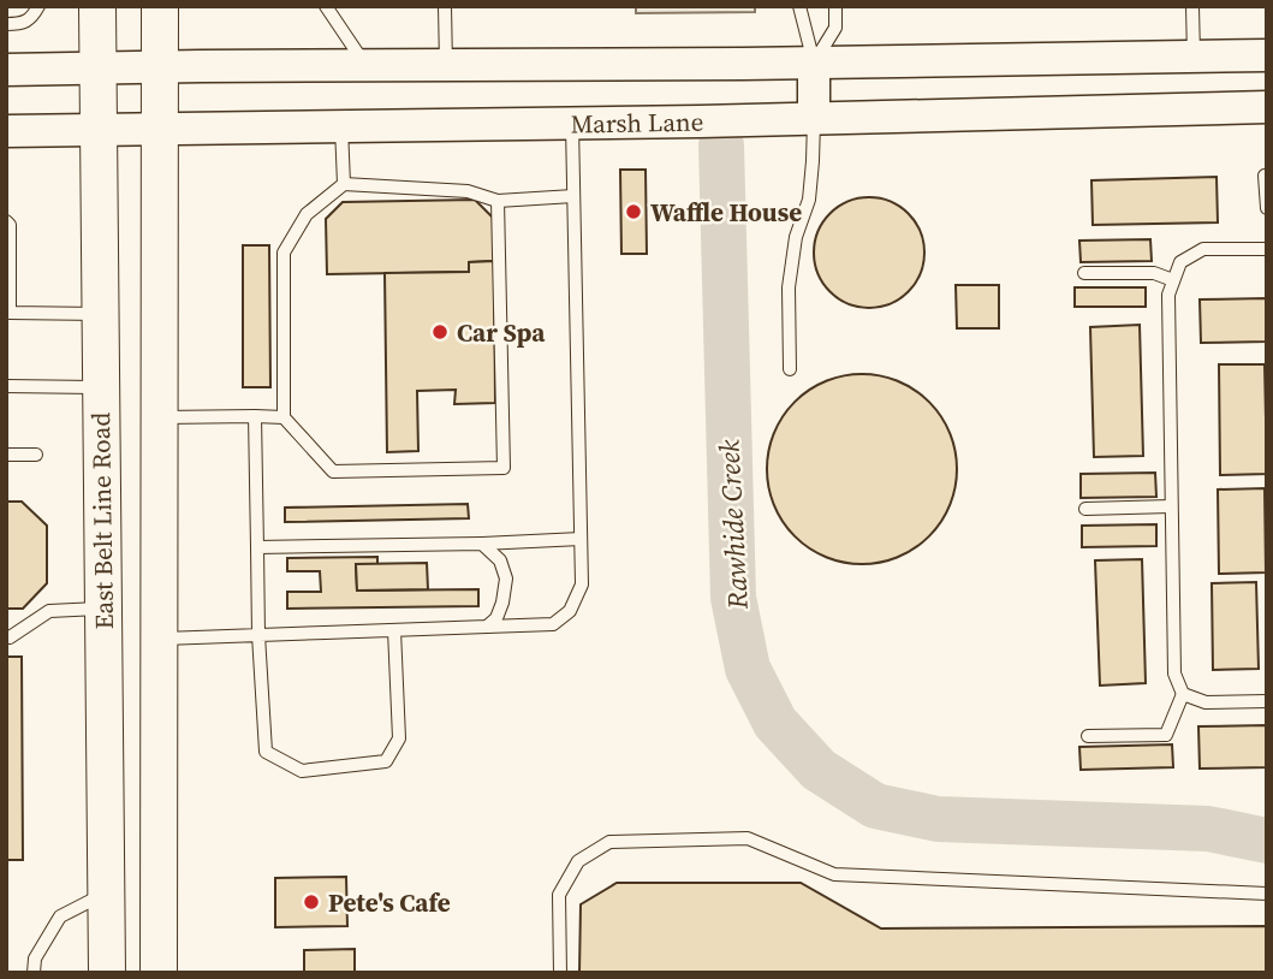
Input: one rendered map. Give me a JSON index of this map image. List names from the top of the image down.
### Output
{
  "streets": {
    "main road": ["Marsh Lane", "East Belt Line Road"]
  },
  "crossings": [
    ["Marsh Lane", "East Belt Line Road"]
  ],
  "water": ["Rawhide Creek"],
  "places": ["Waffle House", "Car Spa", "Pete's Cafe"]
}
